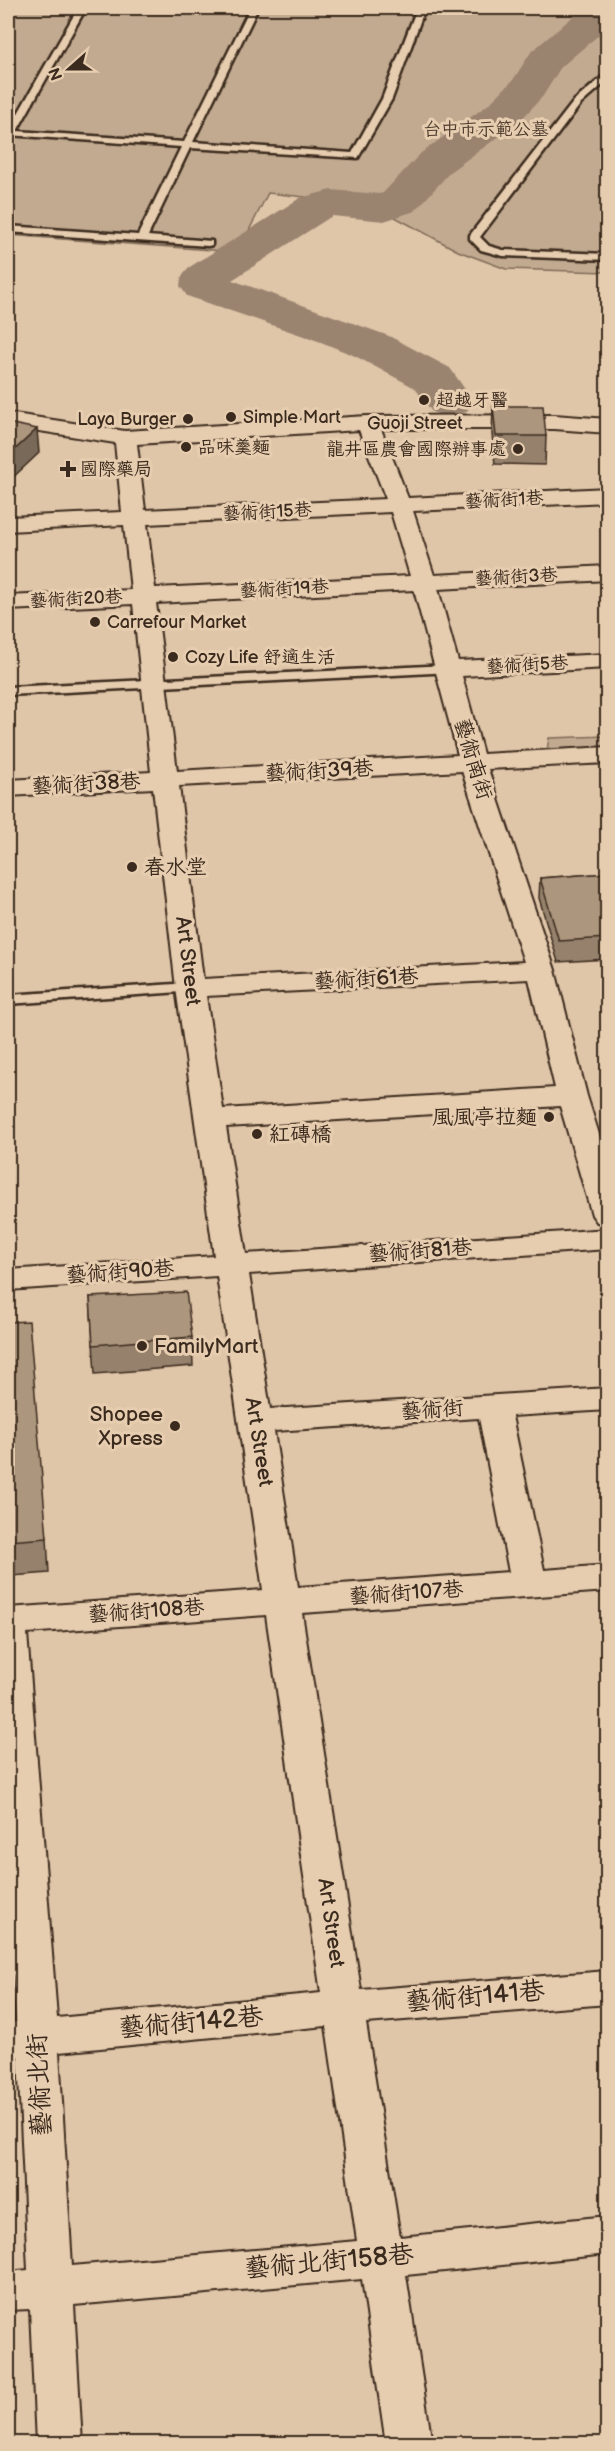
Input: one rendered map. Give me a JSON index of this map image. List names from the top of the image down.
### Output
{
  "streets": {
    "street": [
      "Guoji Street",
      "藝術街1巷",
      "藝術街15巷",
      "藝術街3巷",
      "藝術街19巷",
      "藝術街20巷",
      "藝術街5巷",
      "藝術南街",
      "藝術街39巷",
      "藝術街38巷",
      "Art Street",
      "藝術街61巷",
      "藝術街81巷",
      "藝術街90巷",
      "藝術街",
      "藝術街107巷",
      "藝術街108巷",
      "藝術街141巷",
      "藝術街142巷",
      "藝術北街",
      "藝術北街158巷"
    ]
  },
  "crossings": [
    ["Guoji Street", "藝術南街"],
    ["Guoji Street", "Art Street"],
    ["藝術街1巷", "藝術街15巷"],
    ["藝術街1巷", "藝術南街"],
    ["藝術街15巷", "藝術南街"],
    ["藝術街15巷", "Art Street"],
    ["藝術街3巷", "藝術街19巷"],
    ["藝術街3巷", "藝術南街"],
    ["藝術街19巷", "藝術街20巷"],
    ["藝術街19巷", "藝術南街"],
    ["藝術街19巷", "Art Street"],
    ["藝術街20巷", "Art Street"],
    ["藝術街5巷", "藝術南街"],
    ["藝術南街", "藝術街39巷"],
    ["藝術南街", "藝術街61巷"],
    ["藝術街39巷", "藝術街38巷"],
    ["藝術街39巷", "Art Street"],
    ["藝術街38巷", "Art Street"],
    ["Art Street", "藝術街61巷"],
    ["Art Street", "藝術街81巷"],
    ["Art Street", "藝術街90巷"],
    ["Art Street", "藝術街"],
    ["Art Street", "藝術街107巷"],
    ["Art Street", "藝術街108巷"],
    ["Art Street", "藝術街141巷"],
    ["Art Street", "藝術街142巷"],
    ["Art Street", "藝術北街158巷"],
    ["藝術街81巷", "藝術街90巷"],
    ["藝術街107巷", "藝術街108巷"],
    ["藝術街108巷", "藝術北街"],
    ["藝術街141巷", "藝術街142巷"],
    ["藝術街142巷", "藝術北街"],
    ["藝術北街", "藝術北街158巷"]
  ],
  "parks": ["台中市示範公墓"],
  "places": {
    "other": [
      "超越牙醫",
      "Simple Mart",
      "Laya Burger",
      "品味羹麵",
      "龍井區農會國際辦事處",
      "Carrefour Market",
      "Cozy Life 舒適生活",
      "春水堂",
      "風風亭拉麵",
      "紅磚橋",
      "FamilyMart",
      "Shopee Xpress"
    ],
    "health": ["國際藥局"]
  },
  "north": "left"
}
